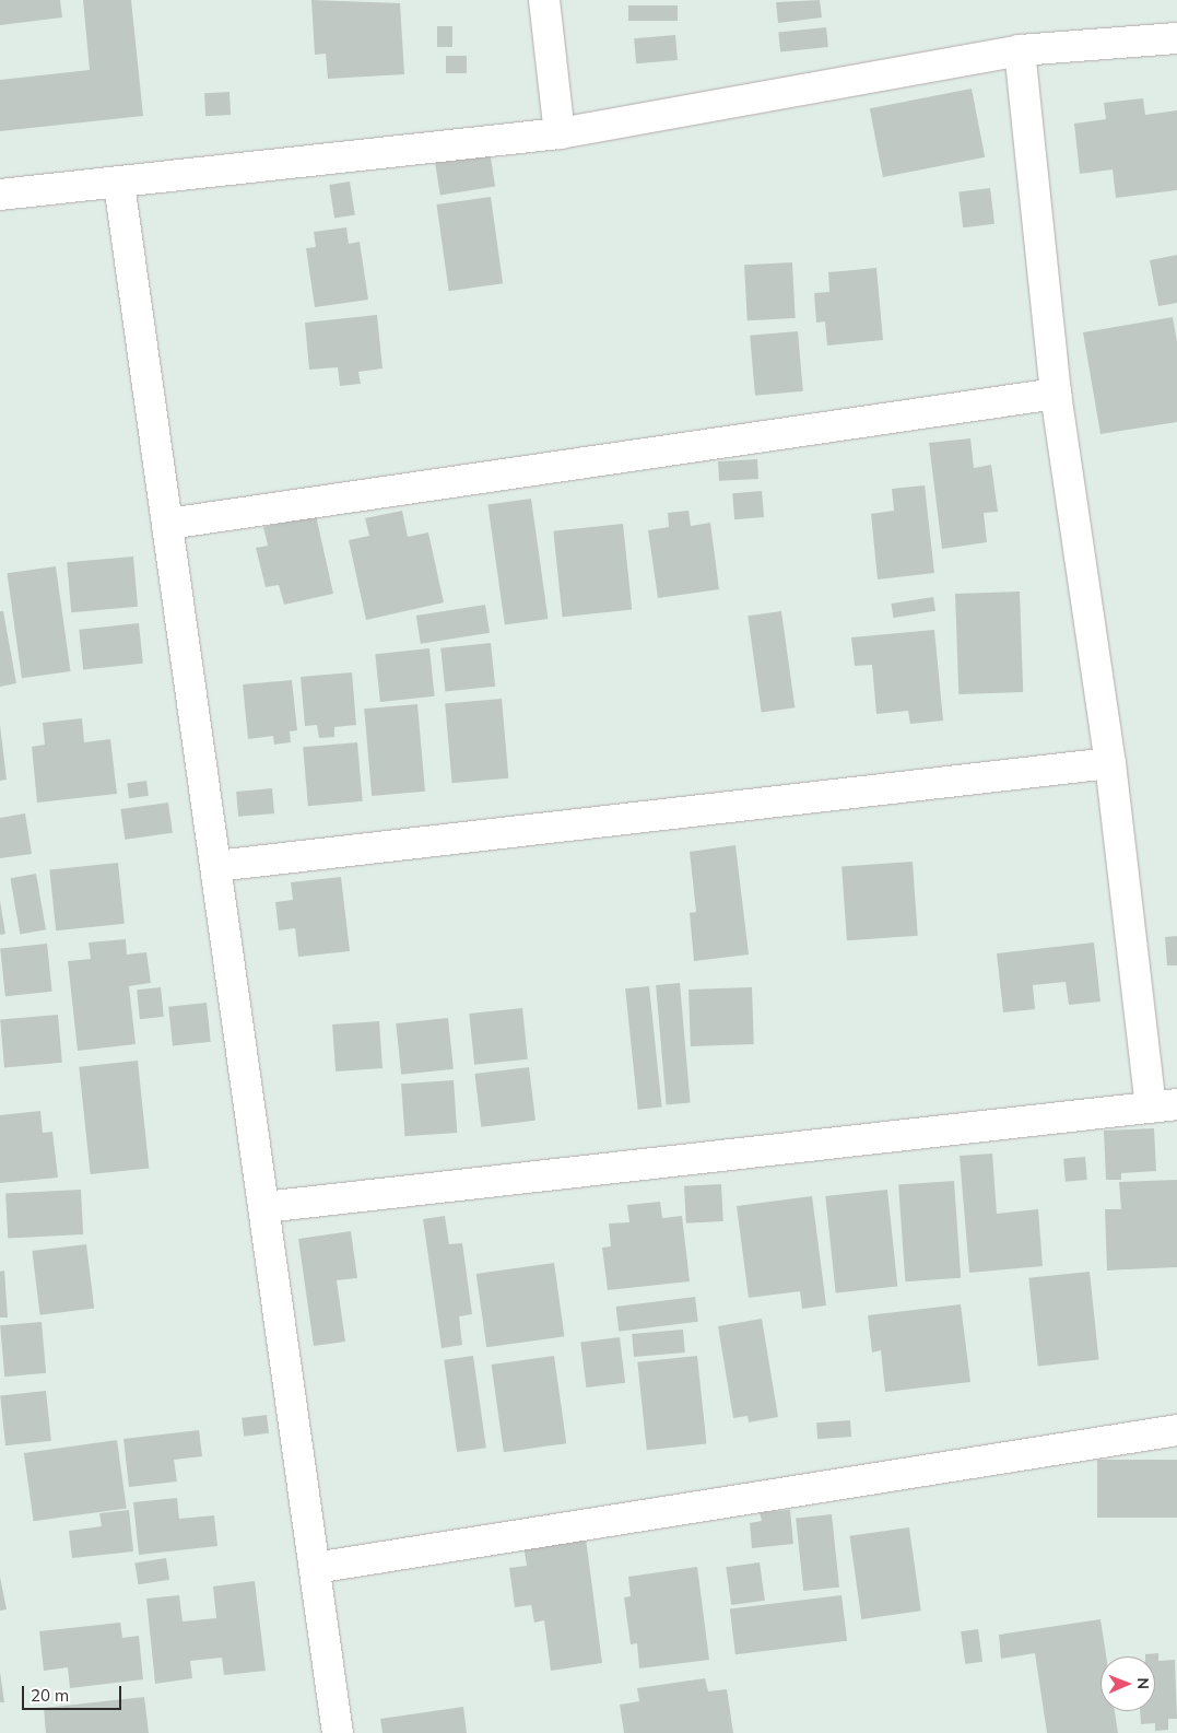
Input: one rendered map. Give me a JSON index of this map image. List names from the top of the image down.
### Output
{
  "scale_bar": "20 m",
  "north": "right"
}
